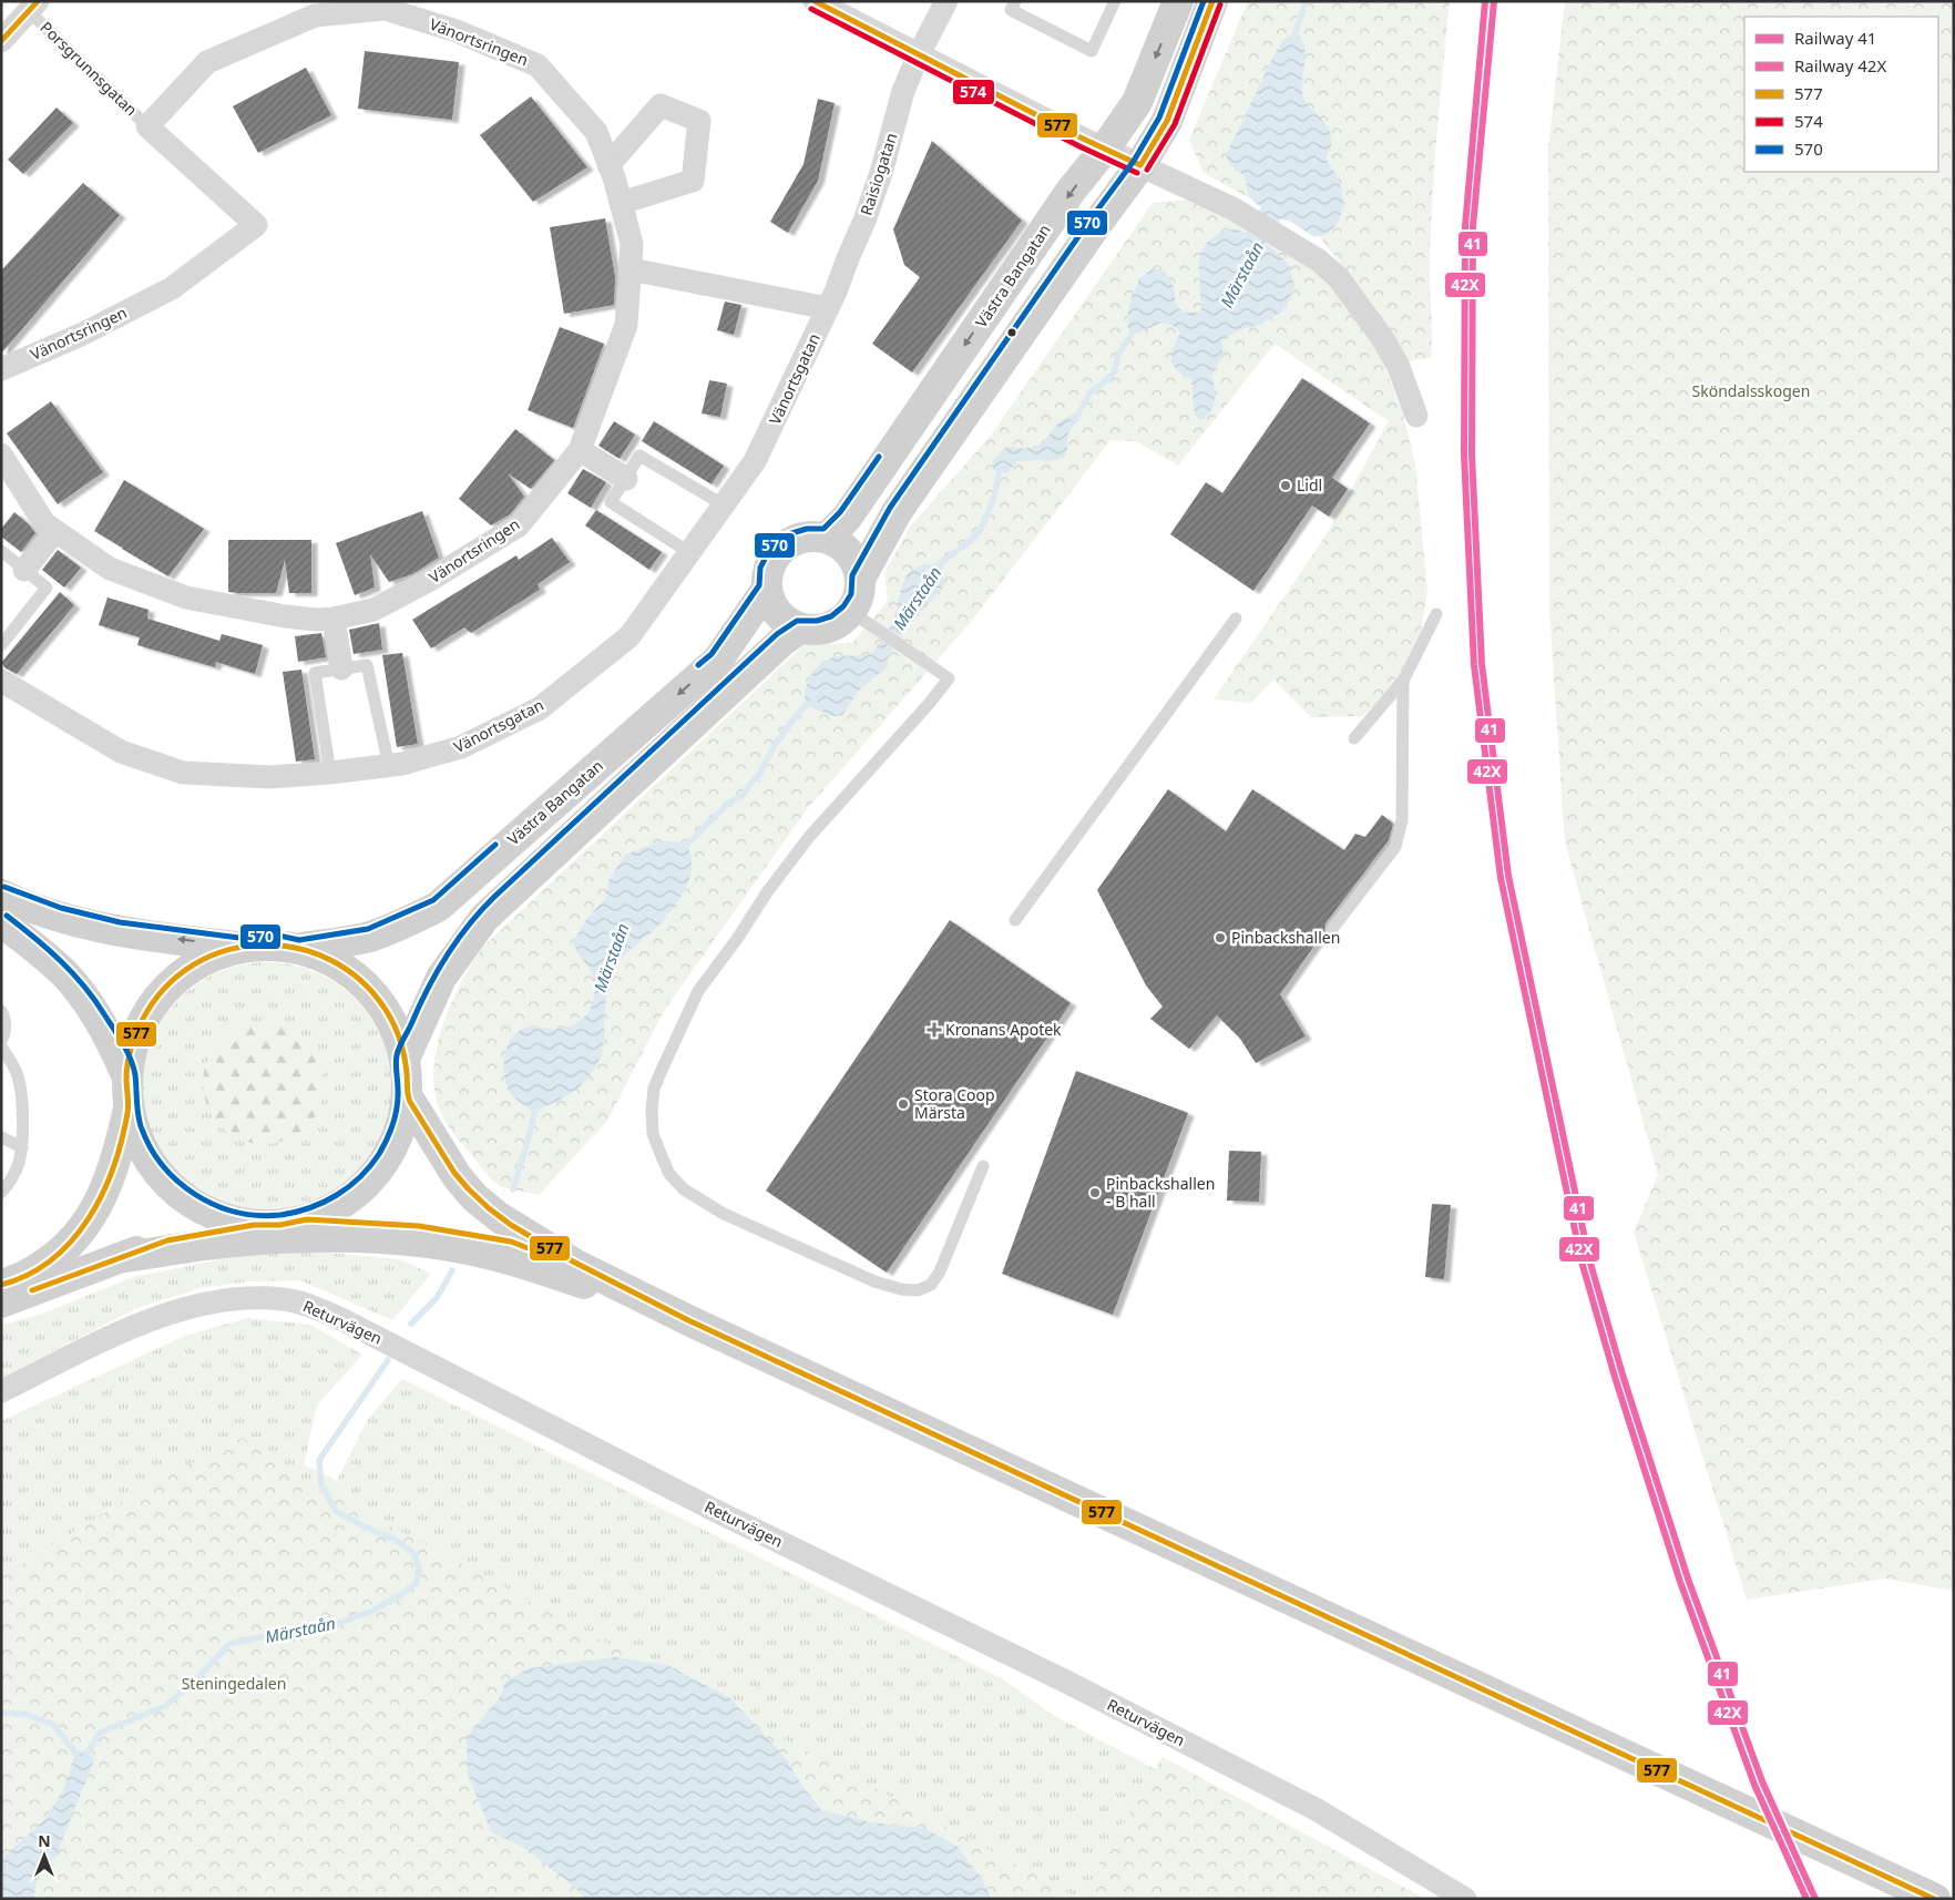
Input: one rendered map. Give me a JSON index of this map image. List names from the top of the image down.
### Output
{
  "streets": {
    "street": [
      "Vänortsringen",
      "Raisiogatan",
      "Västra Bangatan",
      "Vänortsgatan",
      "Returvägen"
    ],
    "lane": ["Porsgrunnsgatan"]
  },
  "crossings": [
    ["Vänortsringen", "Porsgrunnsgatan"],
    ["Raisiogatan", "Vänortsgatan"]
  ],
  "water": ["Märstaån"],
  "parks": ["Sköndalsskogen", "Steningedalen"],
  "places": {
    "other": [
      "Lidl",
      "Pinbackshallen",
      "Stora Coop Märsta",
      "Pinbackshallen - B hall"
    ],
    "health": ["Kronans Apotek"]
  },
  "lines": [
    "rail line 41",
    "rail line 42X",
    "transit line 577",
    "transit line 570",
    "transit line 574"
  ],
  "legend": [
    "Railway 41",
    "Railway 42X",
    "577",
    "574",
    "570"
  ],
  "north": "top"
}
